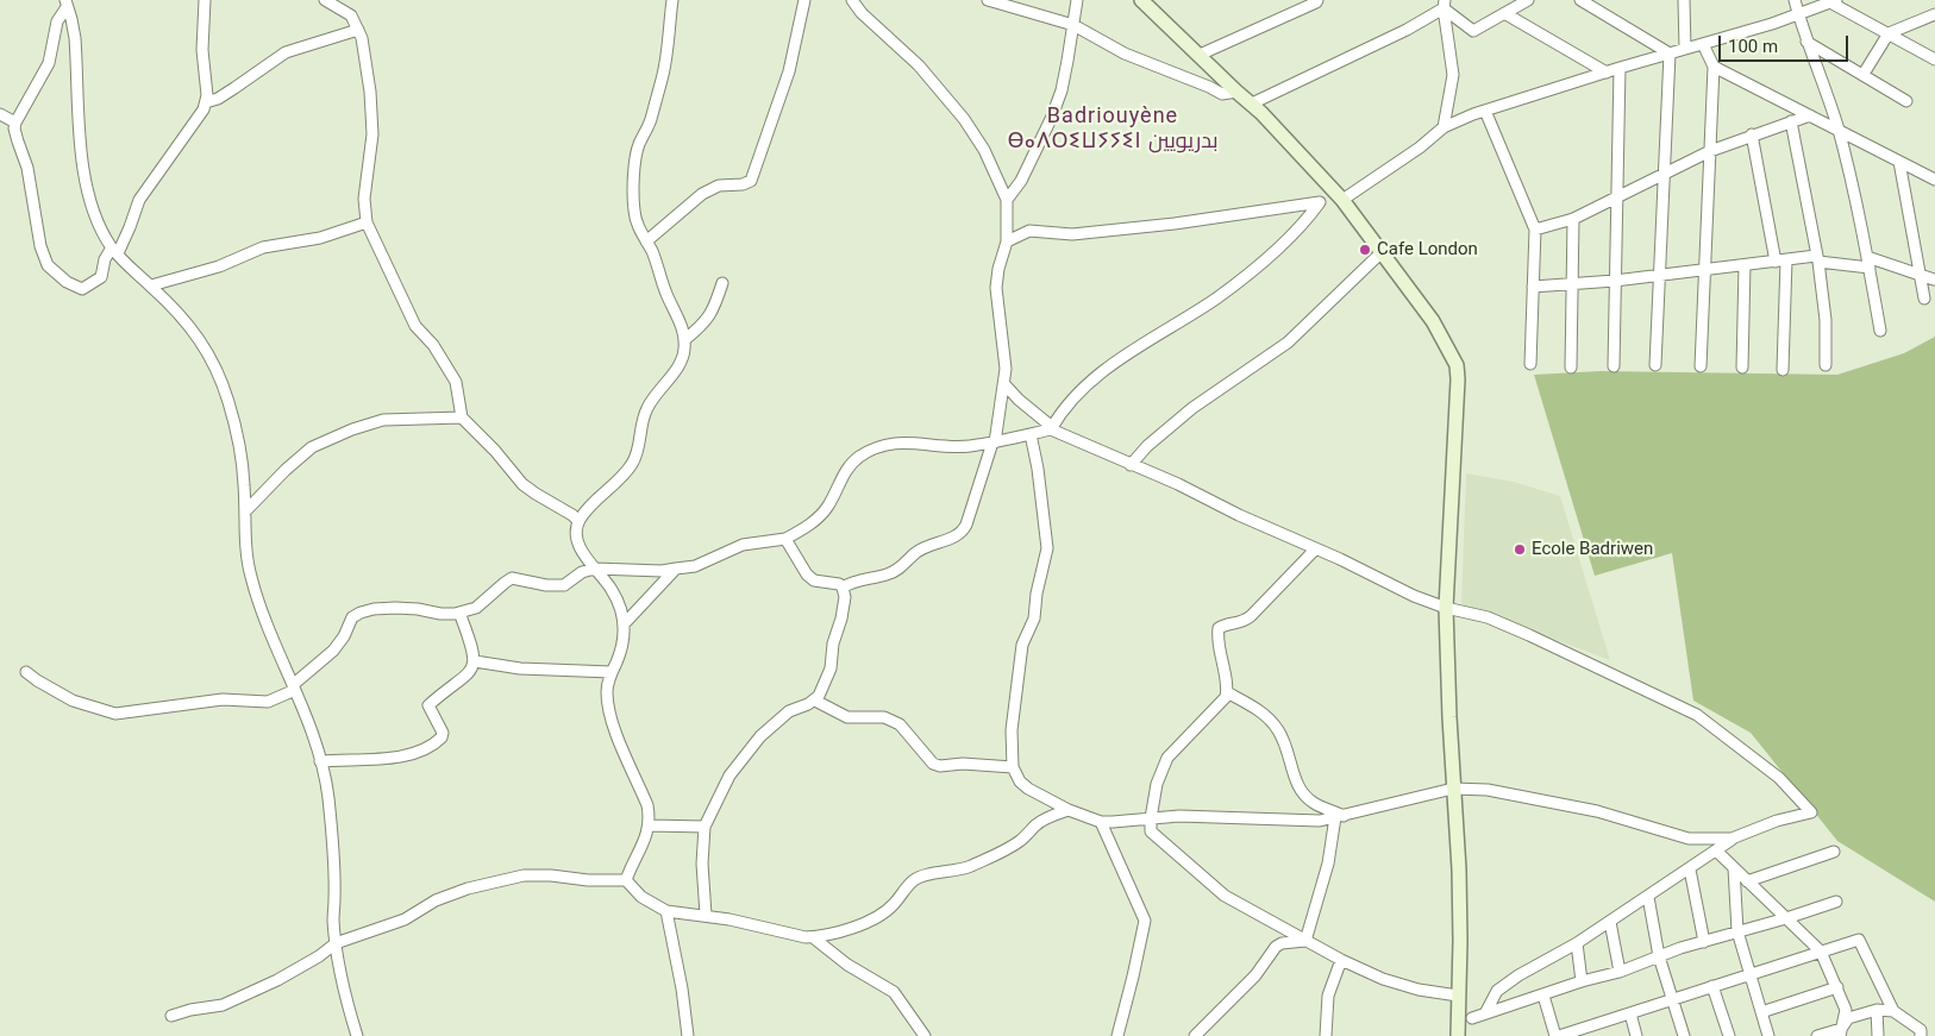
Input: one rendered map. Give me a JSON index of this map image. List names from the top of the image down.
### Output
{
  "districts": ["Badriouyène ⴱⴰⴷⵔⵉⵡⵢⵢⵉⵏ بدريويين"],
  "places": ["Cafe London", "Ecole Badriwen"],
  "scale_bar": "100 m"
}
